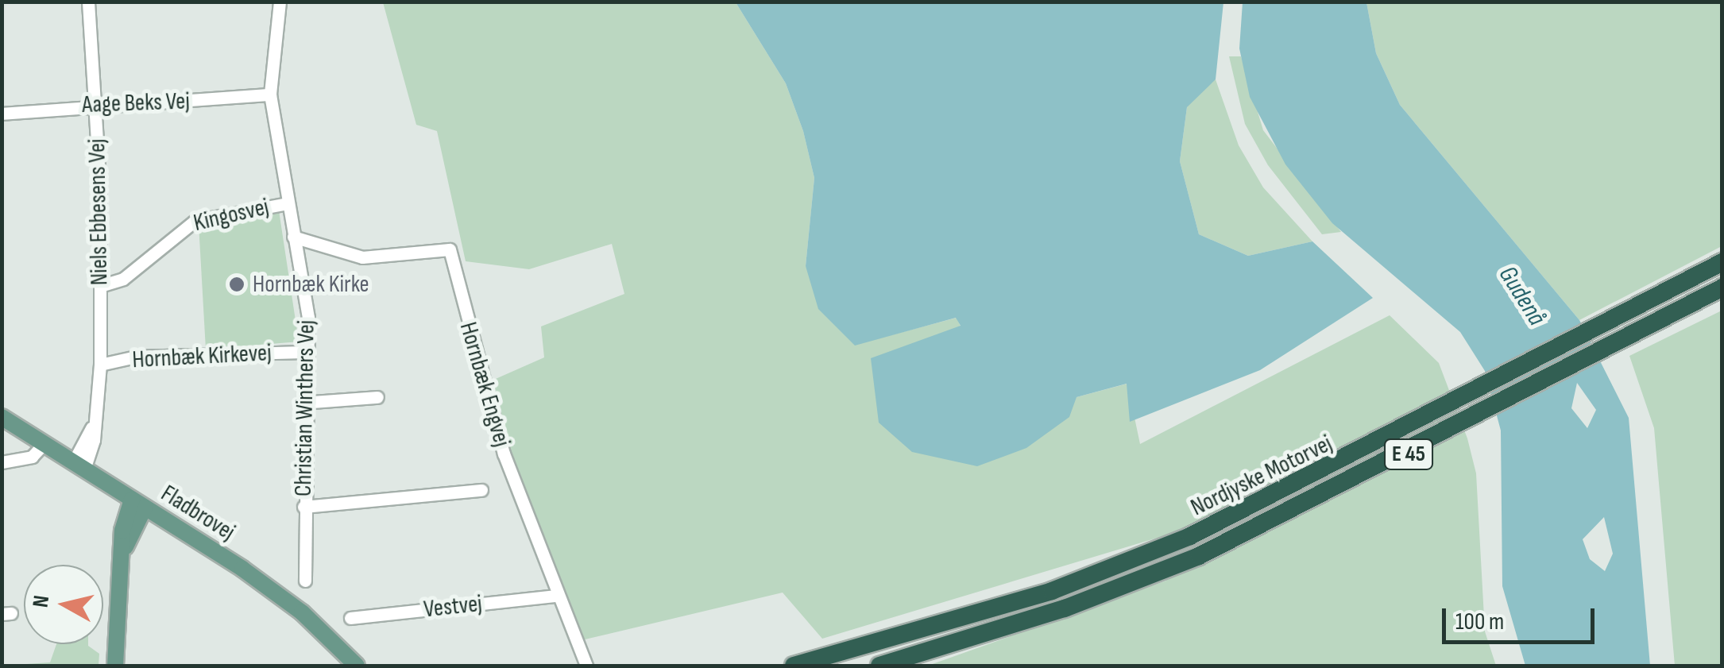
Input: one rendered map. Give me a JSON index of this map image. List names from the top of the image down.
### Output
{
  "streets": {
    "highway": ["E 45", "Nordjyske Motorvej"],
    "main road": ["Fladbrovej"],
    "street": [
      "Aage Beks Vej",
      "Niels Ebbesens Vej",
      "Kingosvej",
      "Hornbæk Kirkevej",
      "Hornbæk Engvej",
      "Christian Winthers Vej",
      "Vestvej"
    ]
  },
  "crossings": [
    ["Aage Beks Vej", "Niels Ebbesens Vej"],
    ["Aage Beks Vej", "Christian Winthers Vej"],
    ["Niels Ebbesens Vej", "Kingosvej"],
    ["Niels Ebbesens Vej", "Hornbæk Kirkevej"],
    ["Niels Ebbesens Vej", "Fladbrovej"],
    ["Kingosvej", "Christian Winthers Vej"],
    ["Hornbæk Kirkevej", "Christian Winthers Vej"],
    ["Hornbæk Engvej", "Christian Winthers Vej"],
    ["Hornbæk Engvej", "Vestvej"]
  ],
  "water": ["Gudenå"],
  "places": ["Hornbæk Kirke"],
  "scale_bar": "100 m",
  "north": "left"
}
